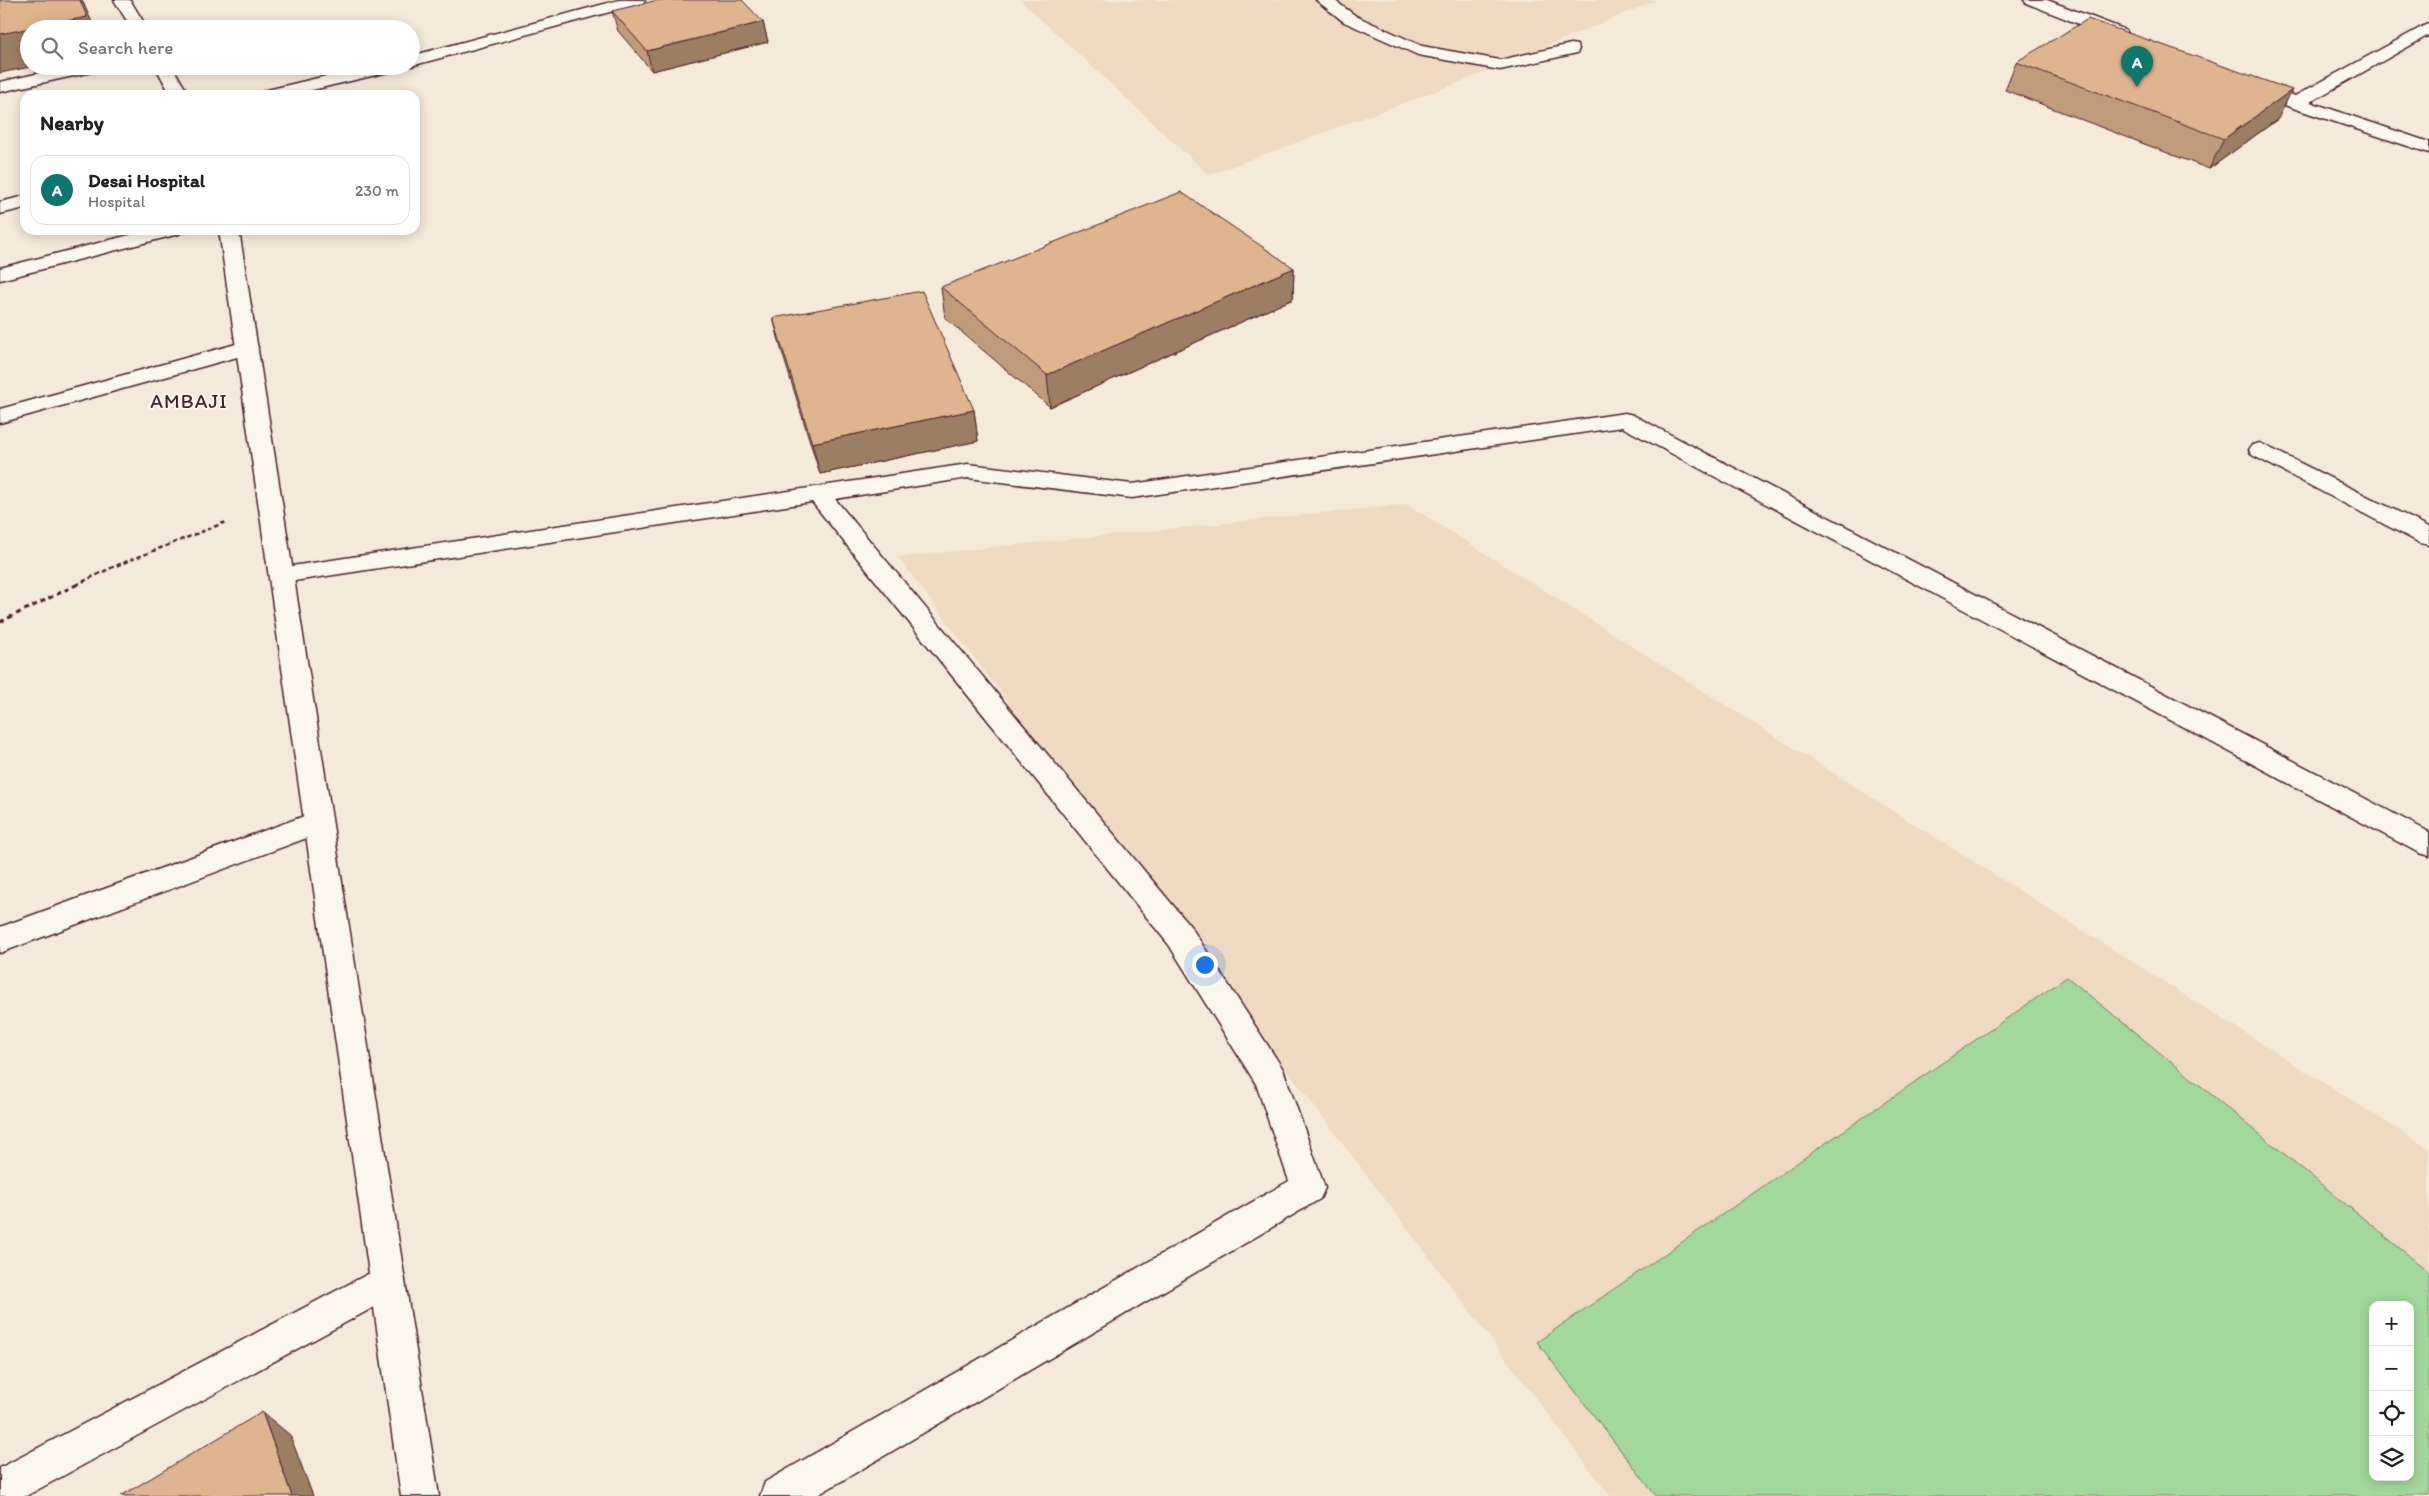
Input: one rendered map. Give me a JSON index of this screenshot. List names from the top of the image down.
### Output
{
  "districts": ["AMBAJI"],
  "page": {
    "search": "Search here",
    "pins": "A",
    "heading": "Nearby",
    "list": [
      {
        "mark": "A",
        "name": "Desai Hospital",
        "note": "Hospital",
        "value": "230 m"
      }
    ],
    "map_buttons": ["+", "−"]
  }
}
